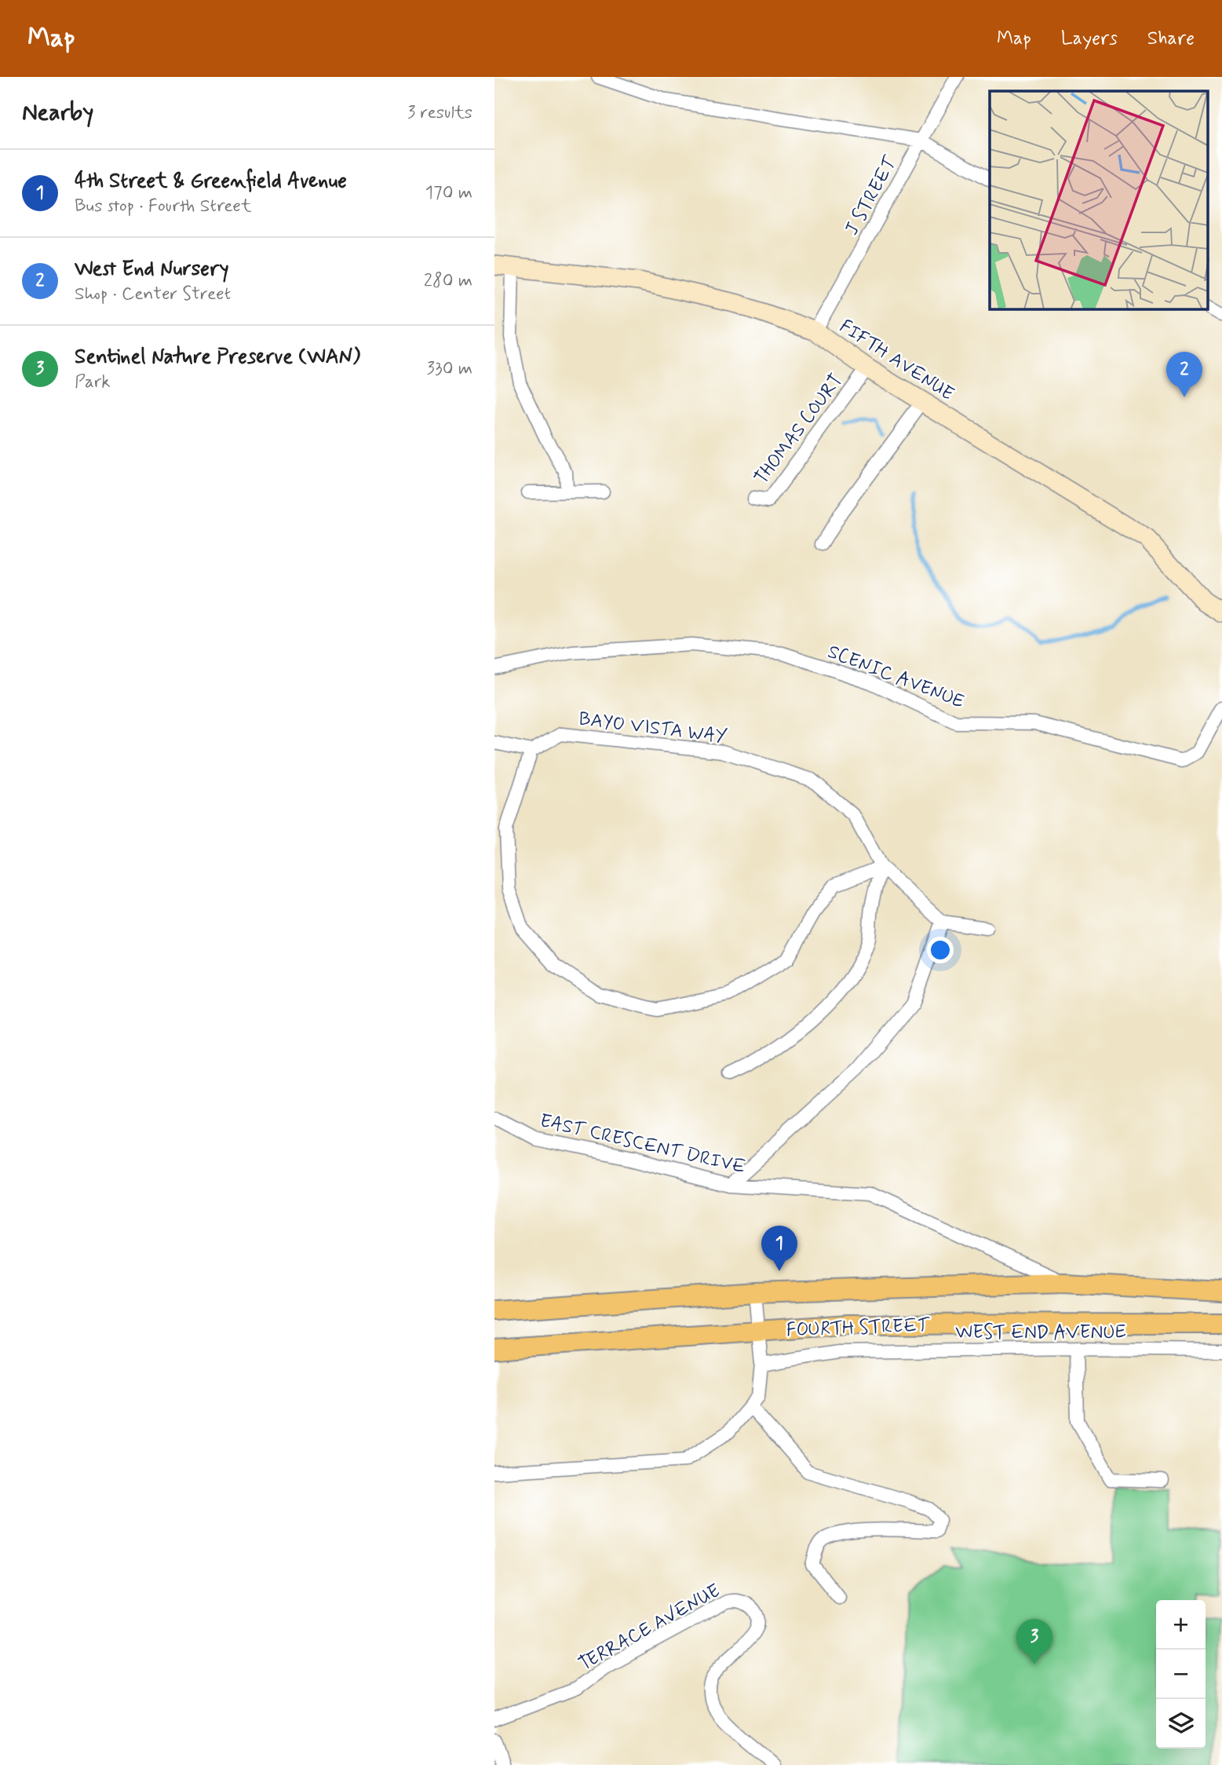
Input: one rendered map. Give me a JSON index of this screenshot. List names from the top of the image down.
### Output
{
  "streets": {
    "main road": ["FOURTH STREET"],
    "street": [
      "J STREET",
      "FIFTH AVENUE",
      "THOMAS COURT",
      "SCENIC AVENUE",
      "BAYO VISTA WAY",
      "EAST CRESCENT DRIVE",
      "WEST END AVENUE",
      "TERRACE AVENUE"
    ]
  },
  "crossings": [
    ["J STREET", "FIFTH AVENUE"],
    ["FIFTH AVENUE", "THOMAS COURT"],
    ["EAST CRESCENT DRIVE", "FOURTH STREET"]
  ],
  "page": {
    "header": "Map",
    "nav": ["Map", "Layers", "Share"],
    "heading": ["Nearby", "3 results"],
    "list": [
      {
        "mark": "1",
        "name": "4th Street & Greenfield Avenue",
        "note": "Bus stop · Fourth Street",
        "value": "170 m"
      },
      {
        "mark": "2",
        "name": "West End Nursery",
        "note": "Shop · Center Street",
        "value": "280 m"
      },
      {
        "mark": "3",
        "name": "Sentinel Nature Preserve (WAN)",
        "note": "Park",
        "value": "330 m"
      }
    ],
    "pins": ["2", "1", "3"],
    "map_buttons": ["+", "−"]
  }
}
